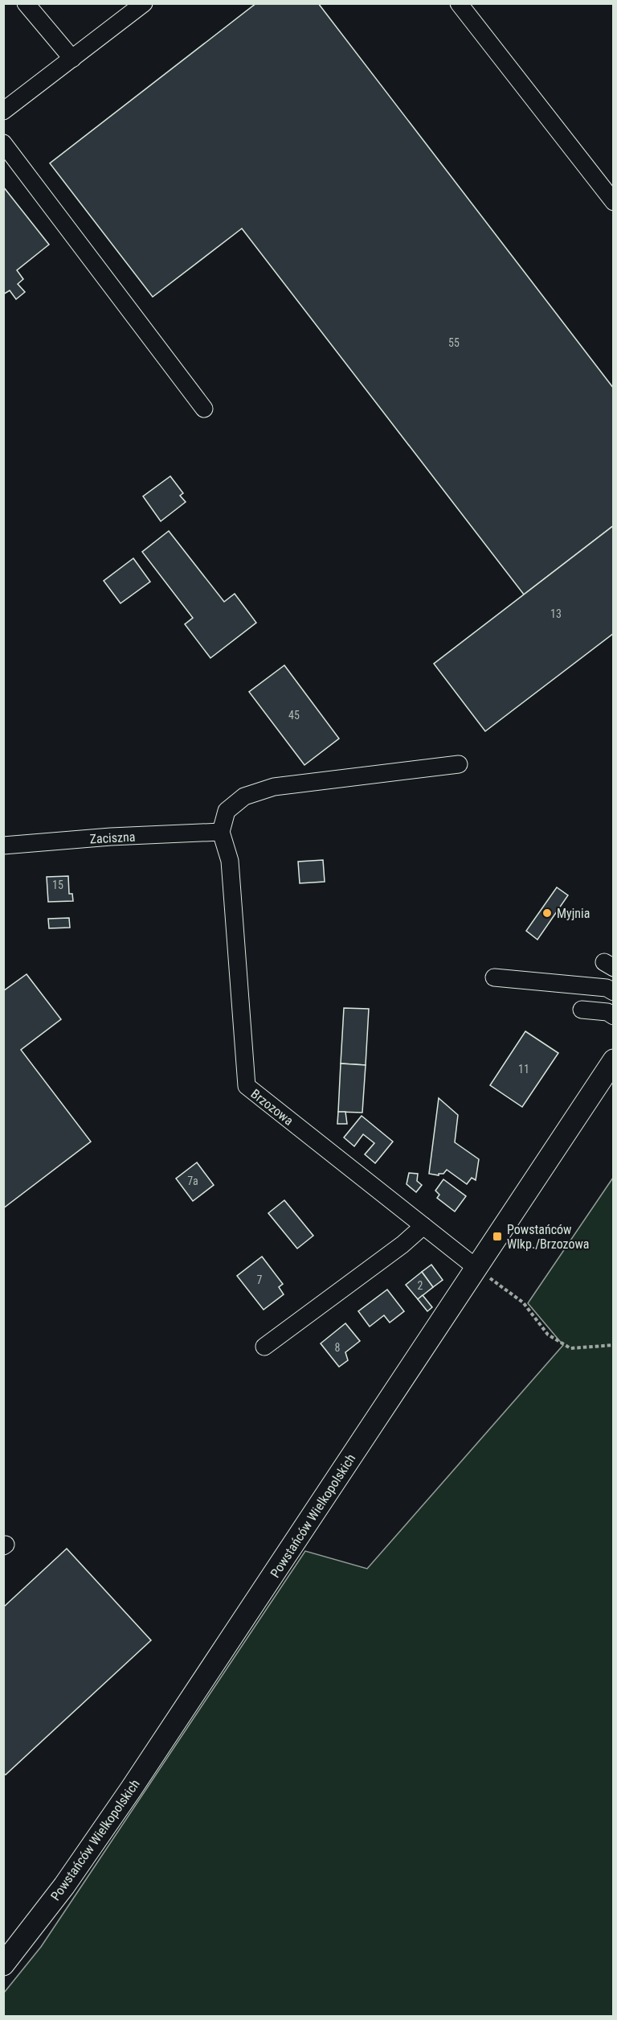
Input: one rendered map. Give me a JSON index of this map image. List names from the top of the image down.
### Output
{
  "streets": {
    "main road": ["Powstańców Wielkopolskich"],
    "street": ["Zaciszna", "Brzozowa"]
  },
  "crossings": [
    ["Zaciszna", "Brzozowa"],
    ["Brzozowa", "Powstańców Wielkopolskich"]
  ],
  "places": {
    "other": ["Myjnia"],
    "transit": ["Powstańców Wlkp./Brzozowa"]
  },
  "house_numbers": [
    "55",
    "13",
    "45",
    "15",
    "11",
    "7a",
    "7",
    "2",
    "8"
  ]
}
